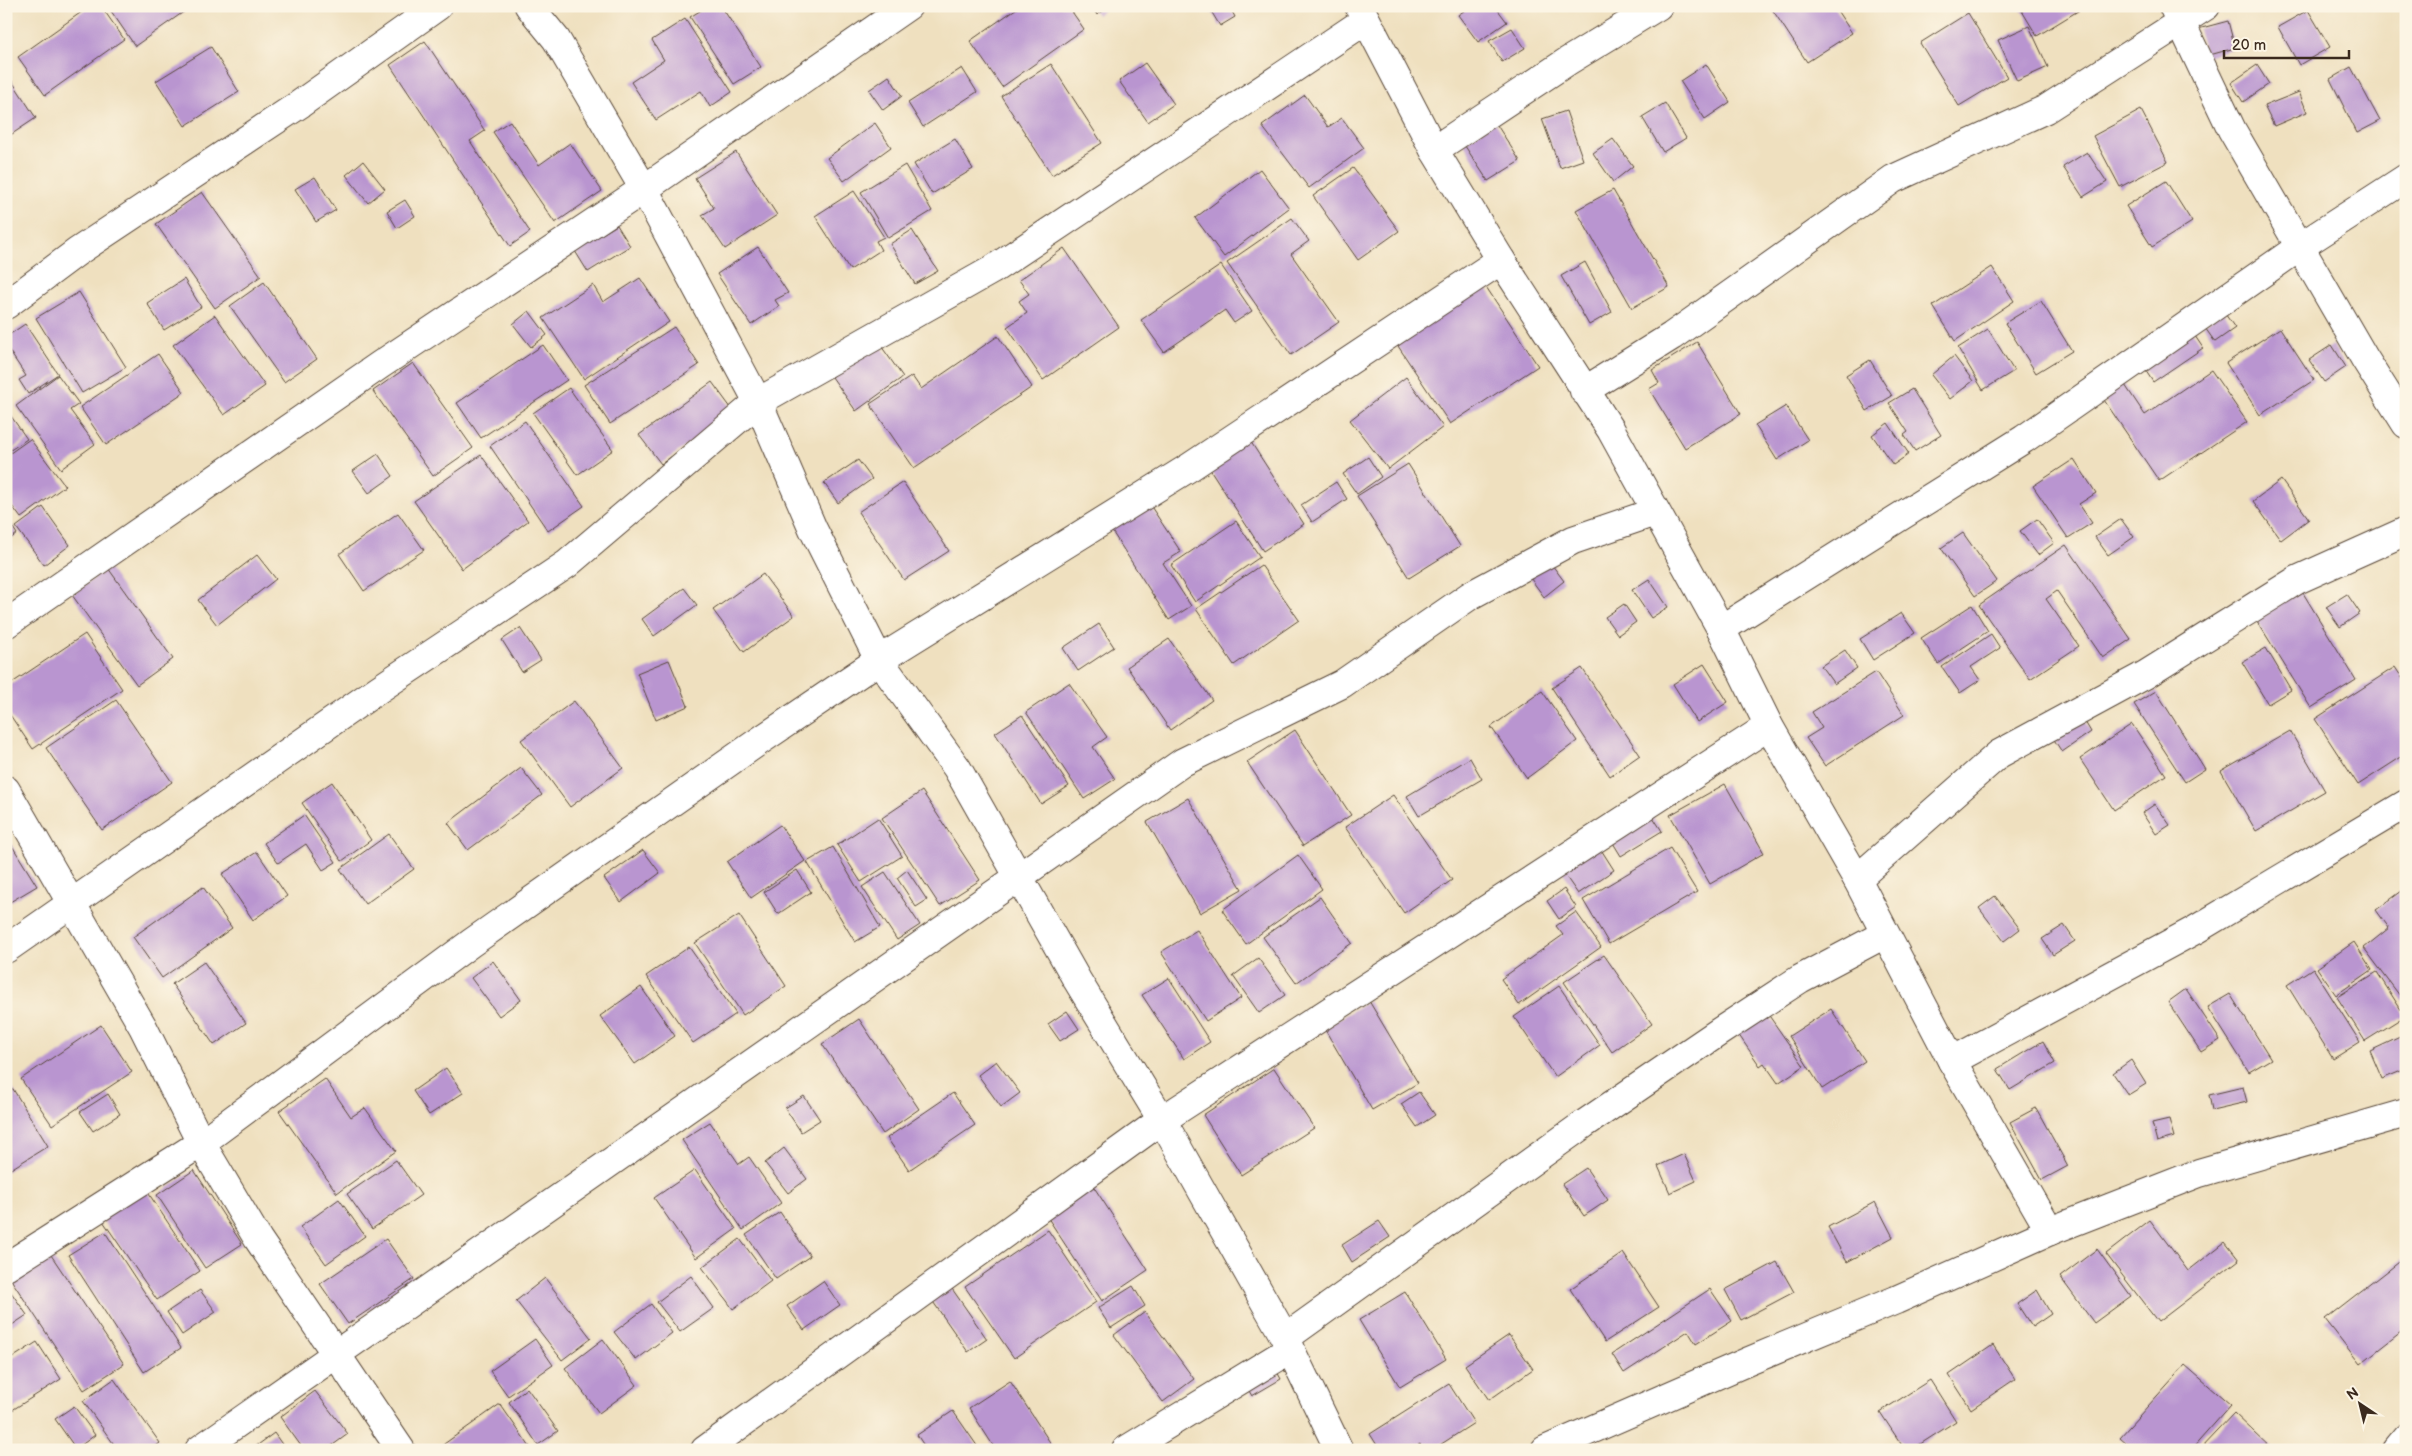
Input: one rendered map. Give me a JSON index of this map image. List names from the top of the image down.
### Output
{
  "scale_bar": "20 m",
  "north": "top left"
}
